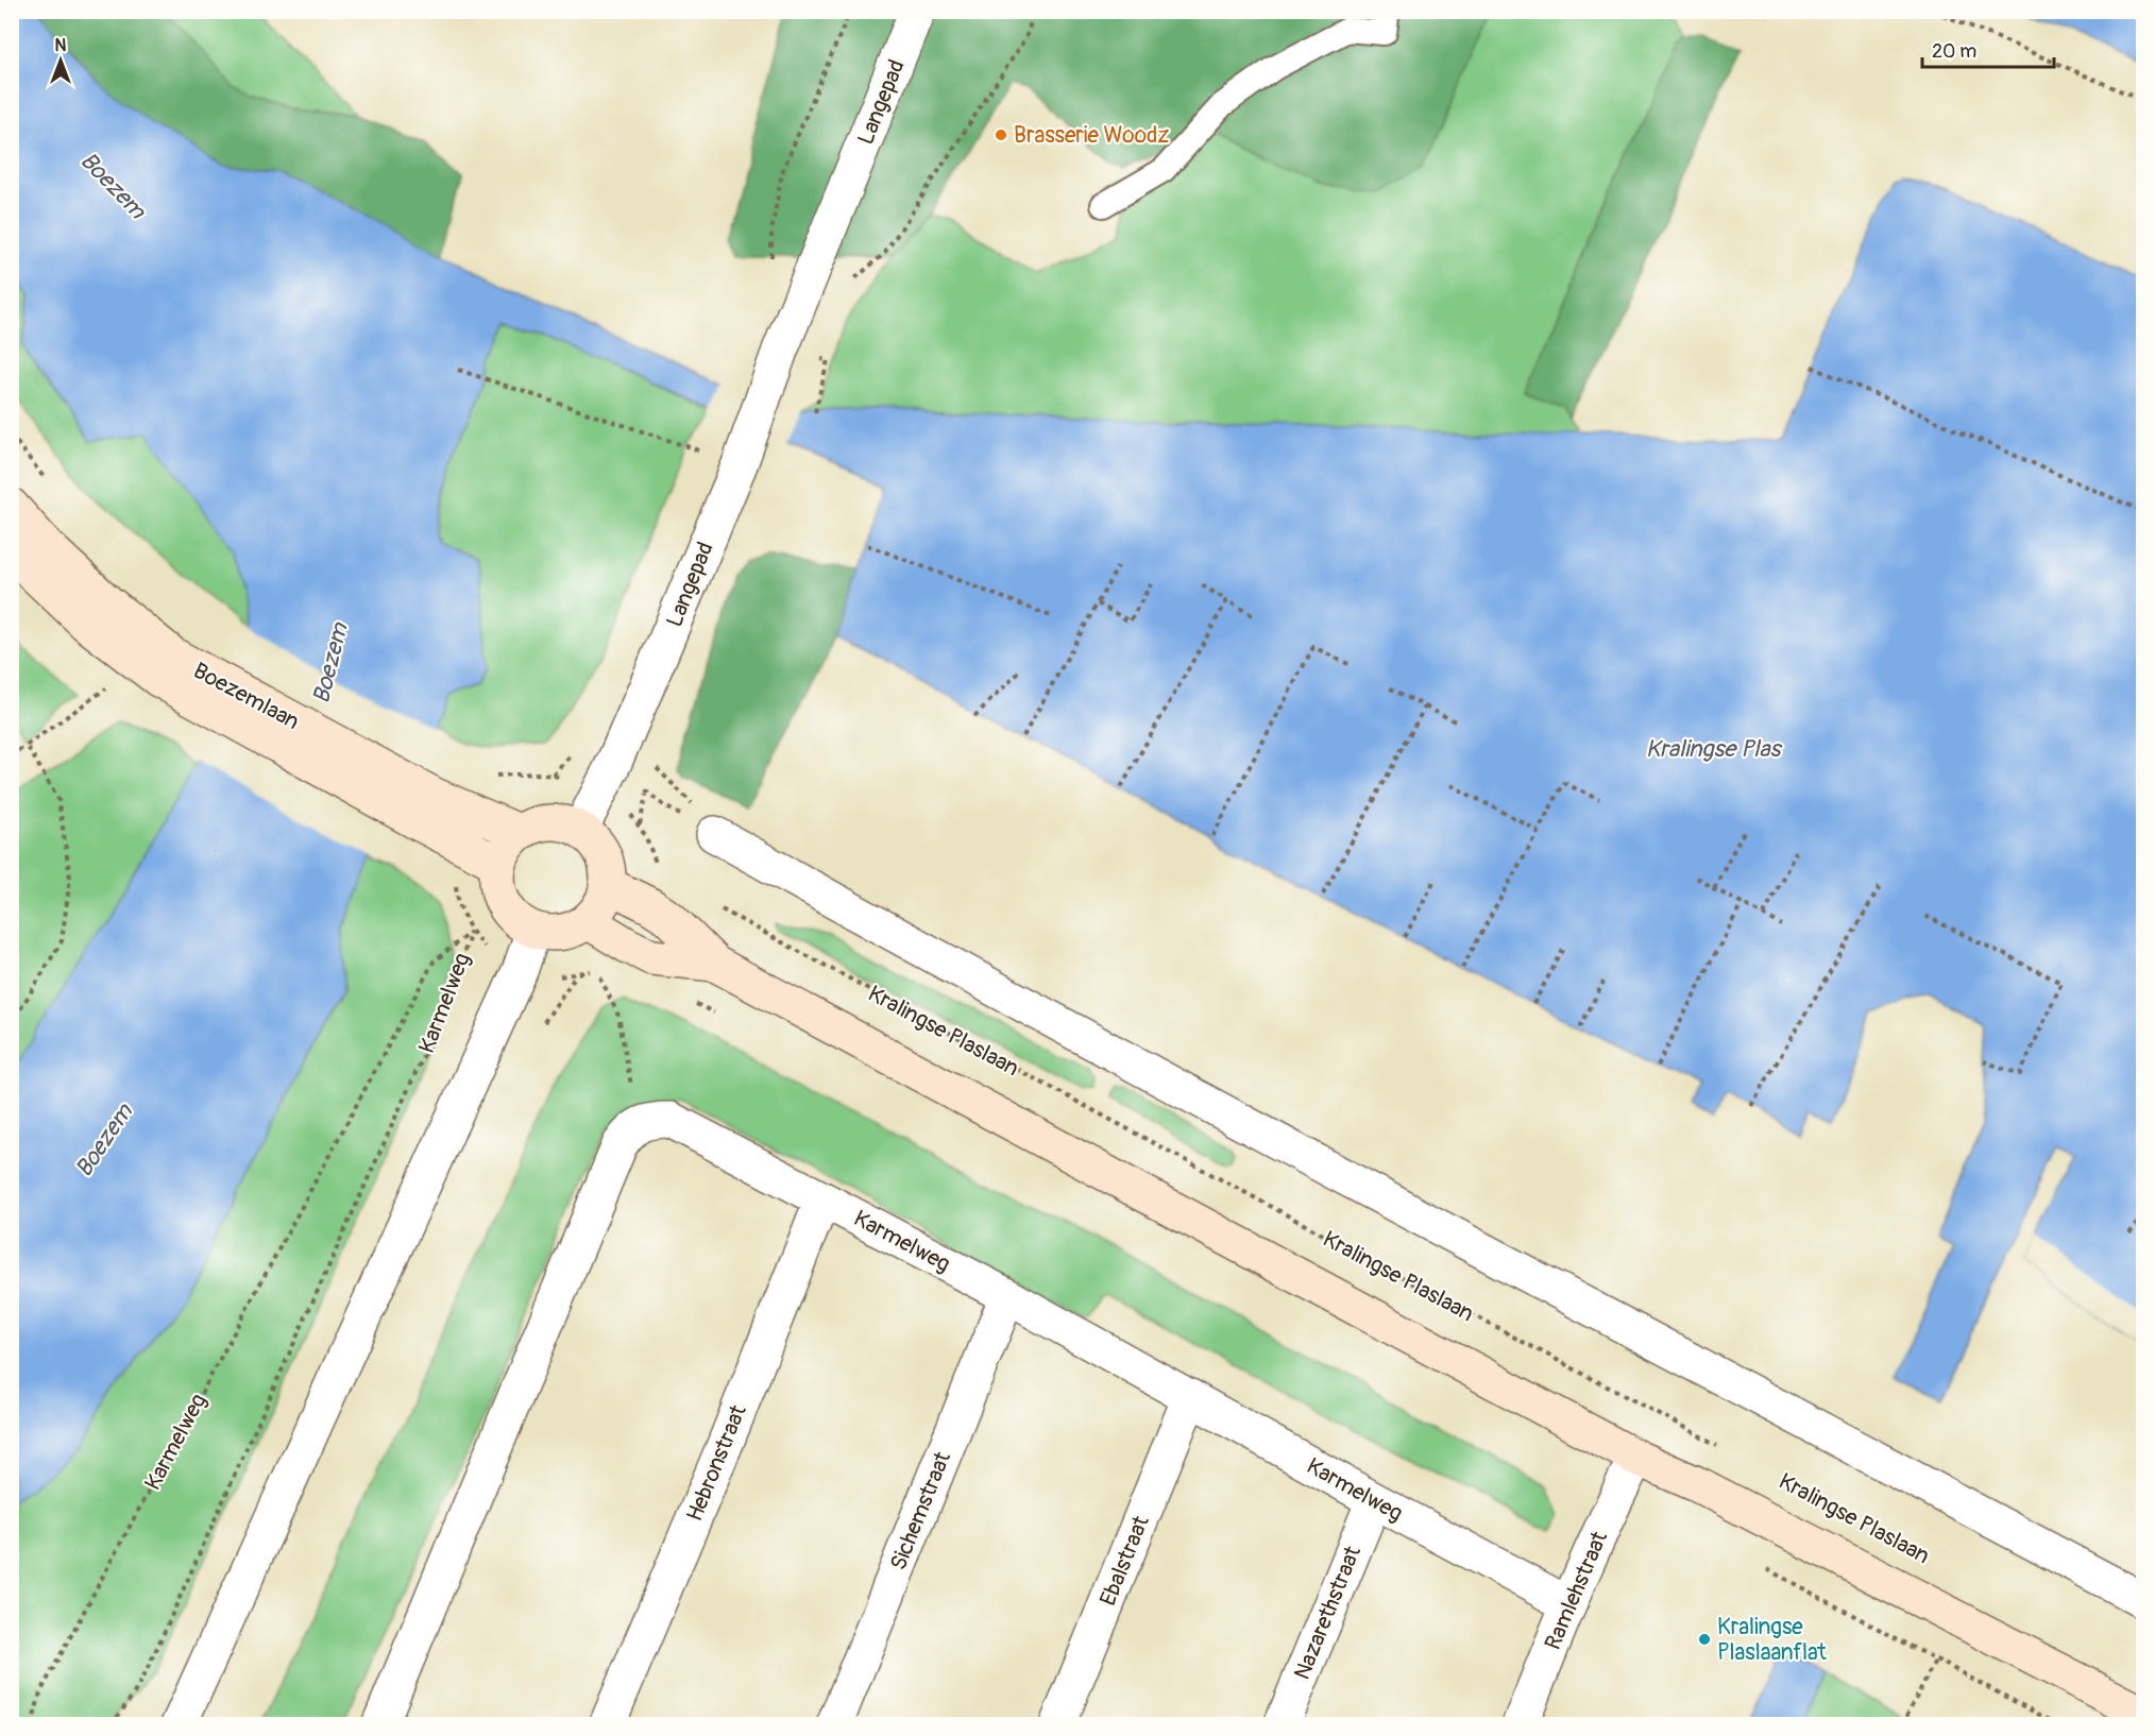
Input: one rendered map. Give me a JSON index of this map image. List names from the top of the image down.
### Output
{
  "streets": {
    "main road": ["Boezemlaan", "Kralingse Plaslaan"],
    "street": [
      "Langepad",
      "Karmelweg",
      "Hebronstraat",
      "Sichemstraat",
      "Ebalstraat",
      "Ramlehstraat",
      "Nazarethstraat"
    ]
  },
  "crossings": [
    ["Langepad", "Boezemlaan"],
    ["Langepad", "Kralingse Plaslaan"],
    ["Boezemlaan", "Kralingse Plaslaan"],
    ["Karmelweg", "Hebronstraat"],
    ["Karmelweg", "Sichemstraat"],
    ["Karmelweg", "Ebalstraat"],
    ["Karmelweg", "Ramlehstraat"],
    ["Karmelweg", "Nazarethstraat"],
    ["Kralingse Plaslaan", "Ramlehstraat"]
  ],
  "water": ["Boezem", "Kralingse Plas"],
  "places": ["Brasserie Woodz", "Kralingse Plaslaanflat"],
  "scale_bar": "20 m",
  "north": "top"
}
